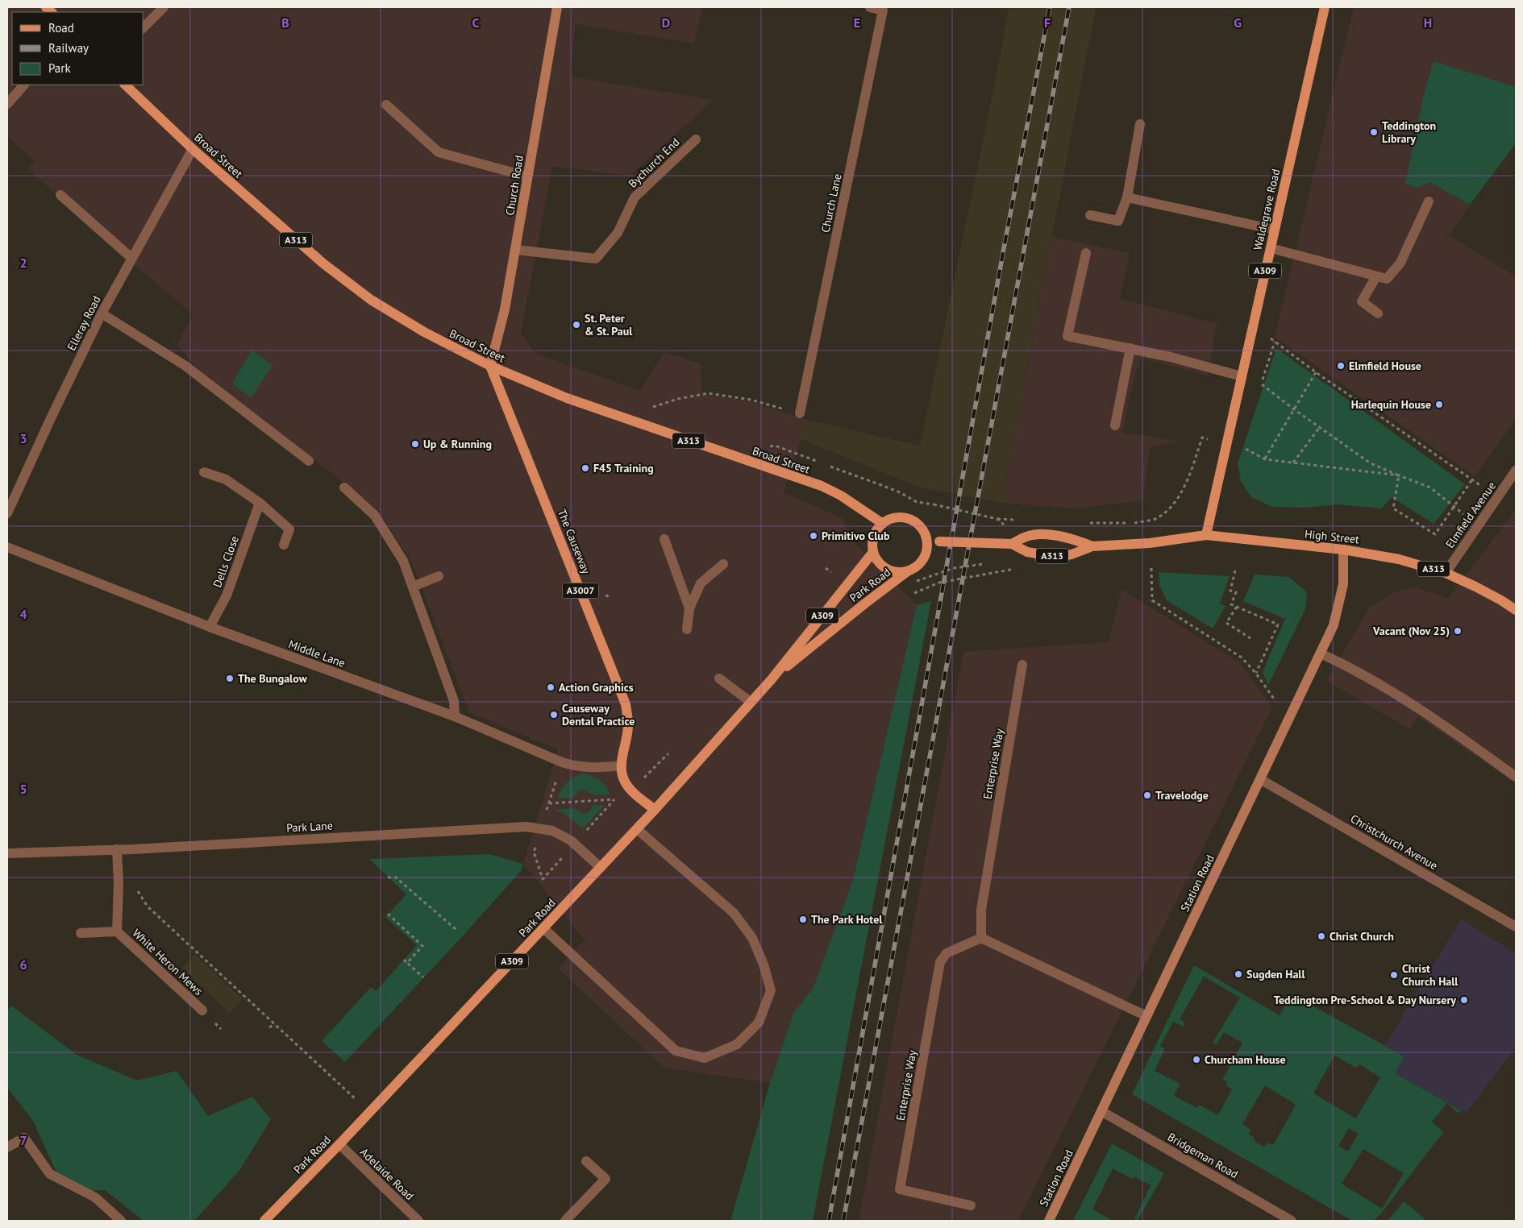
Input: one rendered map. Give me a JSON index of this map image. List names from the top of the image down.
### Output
{
  "streets": {
    "main road": [
      "Broad Street",
      "Church Road",
      "Waldegrave Road",
      "A313",
      "A309",
      "High Street",
      "The Causeway",
      "Park Road",
      "A3007",
      "Station Road"
    ],
    "street": [
      "Bychurch End",
      "Church Lane",
      "Elleray Road",
      "Elmfield Avenue",
      "Dells Close",
      "Middle Lane",
      "Enterprise Way",
      "Park Lane",
      "Christchurch Avenue",
      "White Heron Mews",
      "Bridgeman Road",
      "Adelaide Road"
    ]
  },
  "crossings": [
    ["Broad Street", "Church Road"],
    ["Broad Street", "A313"],
    ["Broad Street", "Elleray Road"],
    ["Broad Street", "The Causeway"],
    ["Broad Street", "Park Road"],
    ["Bychurch End", "Church Road"],
    ["Church Road", "The Causeway"],
    ["Waldegrave Road", "High Street"],
    ["A313", "High Street"],
    ["A313", "Park Road"],
    ["Elmfield Avenue", "High Street"],
    ["High Street", "Station Road"],
    ["The Causeway", "Park Road"],
    ["The Causeway", "Middle Lane"],
    ["Dells Close", "Middle Lane"],
    ["Park Road", "Park Lane"],
    ["Park Road", "Adelaide Road"],
    ["Park Lane", "White Heron Mews"],
    ["Christchurch Avenue", "Station Road"],
    ["Station Road", "Bridgeman Road"]
  ],
  "places": [
    "Teddington Library",
    "St. Peter & St. Paul",
    "Elmfield House",
    "Harlequin House",
    "Up & Running",
    "F45 Training",
    "Primitivo Club",
    "Vacant (Nov 25)",
    "The Bungalow",
    "Action Graphics",
    "Causeway Dental Practice",
    "Travelodge",
    "The Park Hotel",
    "Christ Church",
    "Sugden Hall",
    "Christ Church Hall",
    "Teddington Pre-School & Day Nursery",
    "Churcham House"
  ],
  "legend": ["Road", "Railway", "Park"],
  "grid": {
    "columns": [
      "B",
      "C",
      "D",
      "E",
      "F",
      "G",
      "H"
    ],
    "rows": [
      "2",
      "3",
      "4",
      "5",
      "6",
      "7"
    ]
  }
}
